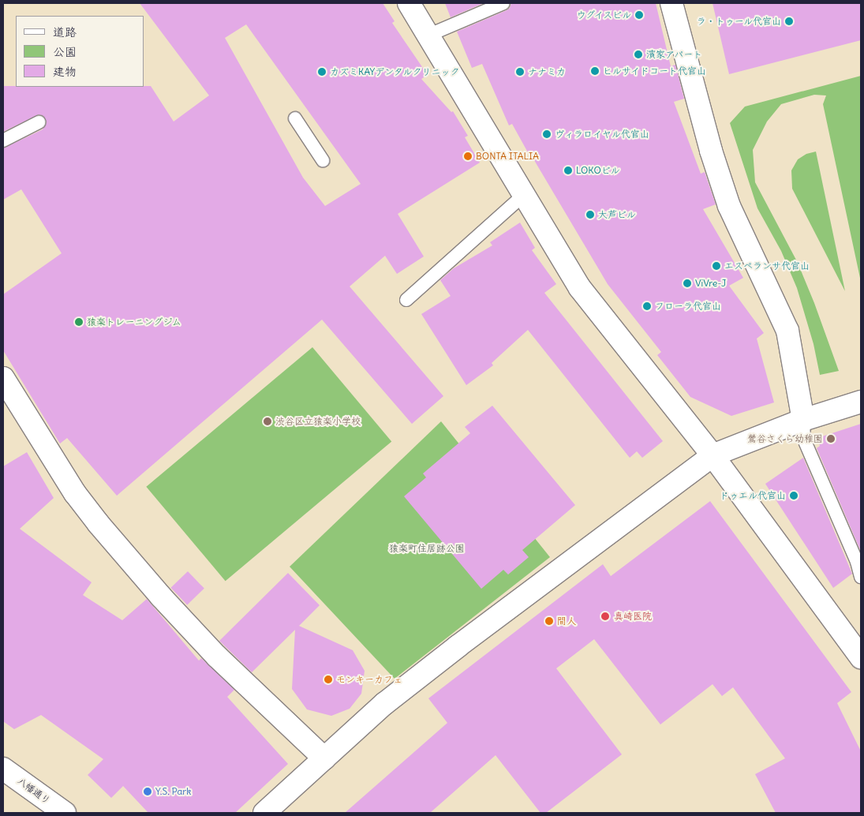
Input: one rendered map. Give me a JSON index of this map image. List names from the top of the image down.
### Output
{
  "streets": {
    "street": ["八幡通り"]
  },
  "parks": ["猿楽町住居跡公園"],
  "places": [
    "ウグイスビル",
    "ラ・トゥール代官山",
    "濱家アパート",
    "ヒルサイドコート代官山",
    "カズミKAYデンタルクリニック",
    "ナナミカ",
    "ヴィラロイヤル代官山",
    "BONTA ITALIA",
    "LOKOビル",
    "大芦ビル",
    "エスペランサ代官山",
    "ViVre-J",
    "フローラ代官山",
    "猿楽トレーニングジム",
    "渋谷区立猿楽小学校",
    "鶯谷さくら幼稚園",
    "ドゥエル代官山",
    "真崎医院",
    "間人",
    "モンキーカフェ",
    "Y.S. Park"
  ],
  "legend": ["道路", "公園", "建物"]
}
